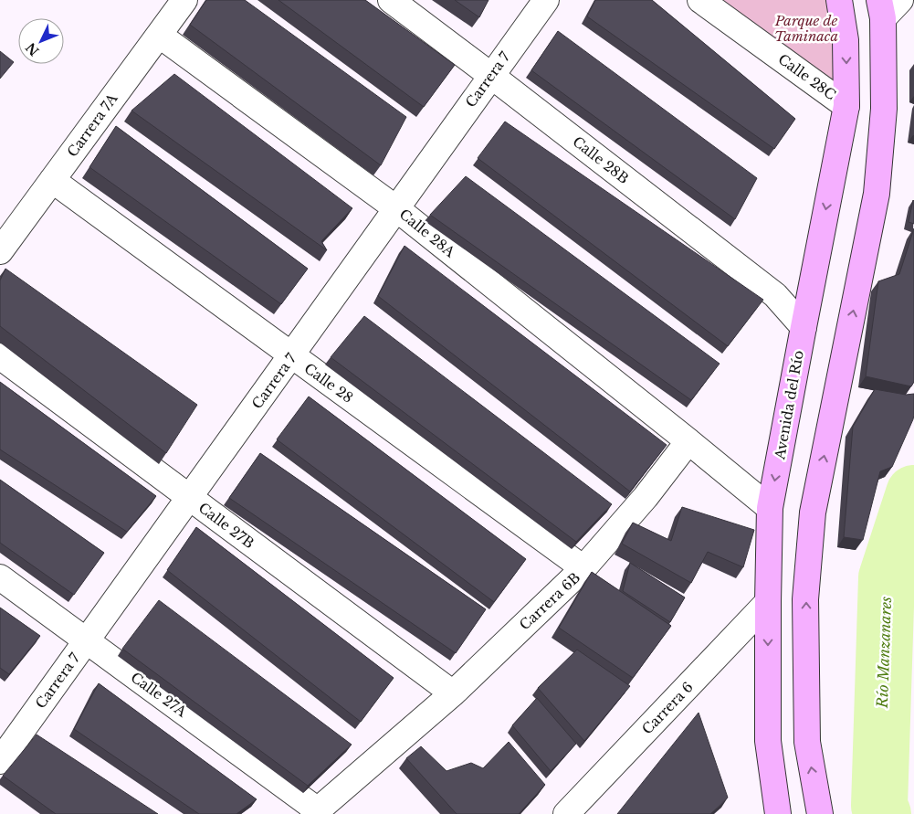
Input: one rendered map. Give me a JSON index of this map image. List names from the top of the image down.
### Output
{
  "streets": {
    "main road": ["Avenida del Río"],
    "street": [
      "Calle 28C",
      "Carrera 7",
      "Carrera 7A",
      "Calle 28B",
      "Calle 28A",
      "Calle 28",
      "Calle 27B",
      "Carrera 6B",
      "Calle 27A",
      "Carrera 6"
    ]
  },
  "crossings": [
    ["Calle 28C", "Avenida del Río"],
    ["Carrera 7", "Calle 28B"],
    ["Carrera 7", "Calle 28A"],
    ["Carrera 7", "Calle 28"],
    ["Carrera 7", "Calle 27B"],
    ["Carrera 7", "Calle 27A"],
    ["Carrera 7A", "Calle 28A"],
    ["Carrera 7A", "Calle 28"],
    ["Calle 28B", "Avenida del Río"],
    ["Calle 28A", "Carrera 6B"],
    ["Calle 28", "Carrera 6B"],
    ["Avenida del Río", "Carrera 6"],
    ["Calle 27B", "Carrera 6B"],
    ["Carrera 6B", "Calle 27A"]
  ],
  "water": ["Río Manzanares"],
  "parks": ["Parque de Taminaca"],
  "north": "bottom left"
}
